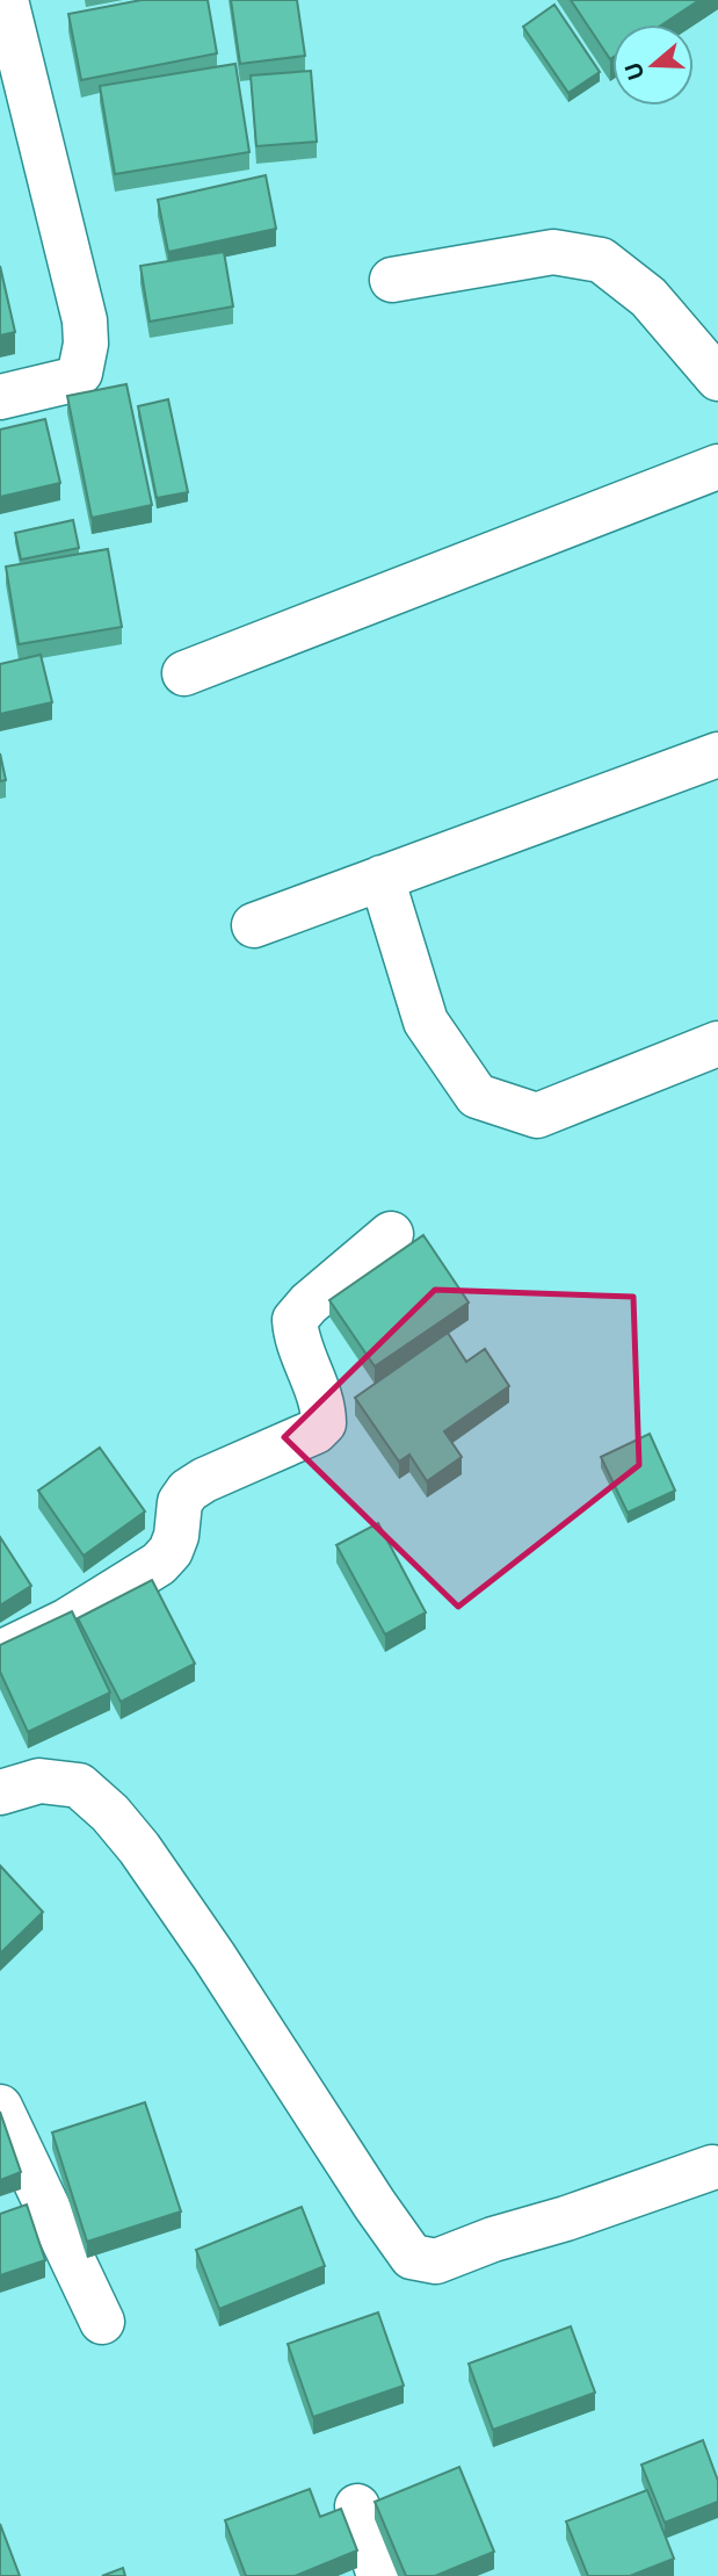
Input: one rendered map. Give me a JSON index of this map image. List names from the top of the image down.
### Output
{
  "north": "left"
}
